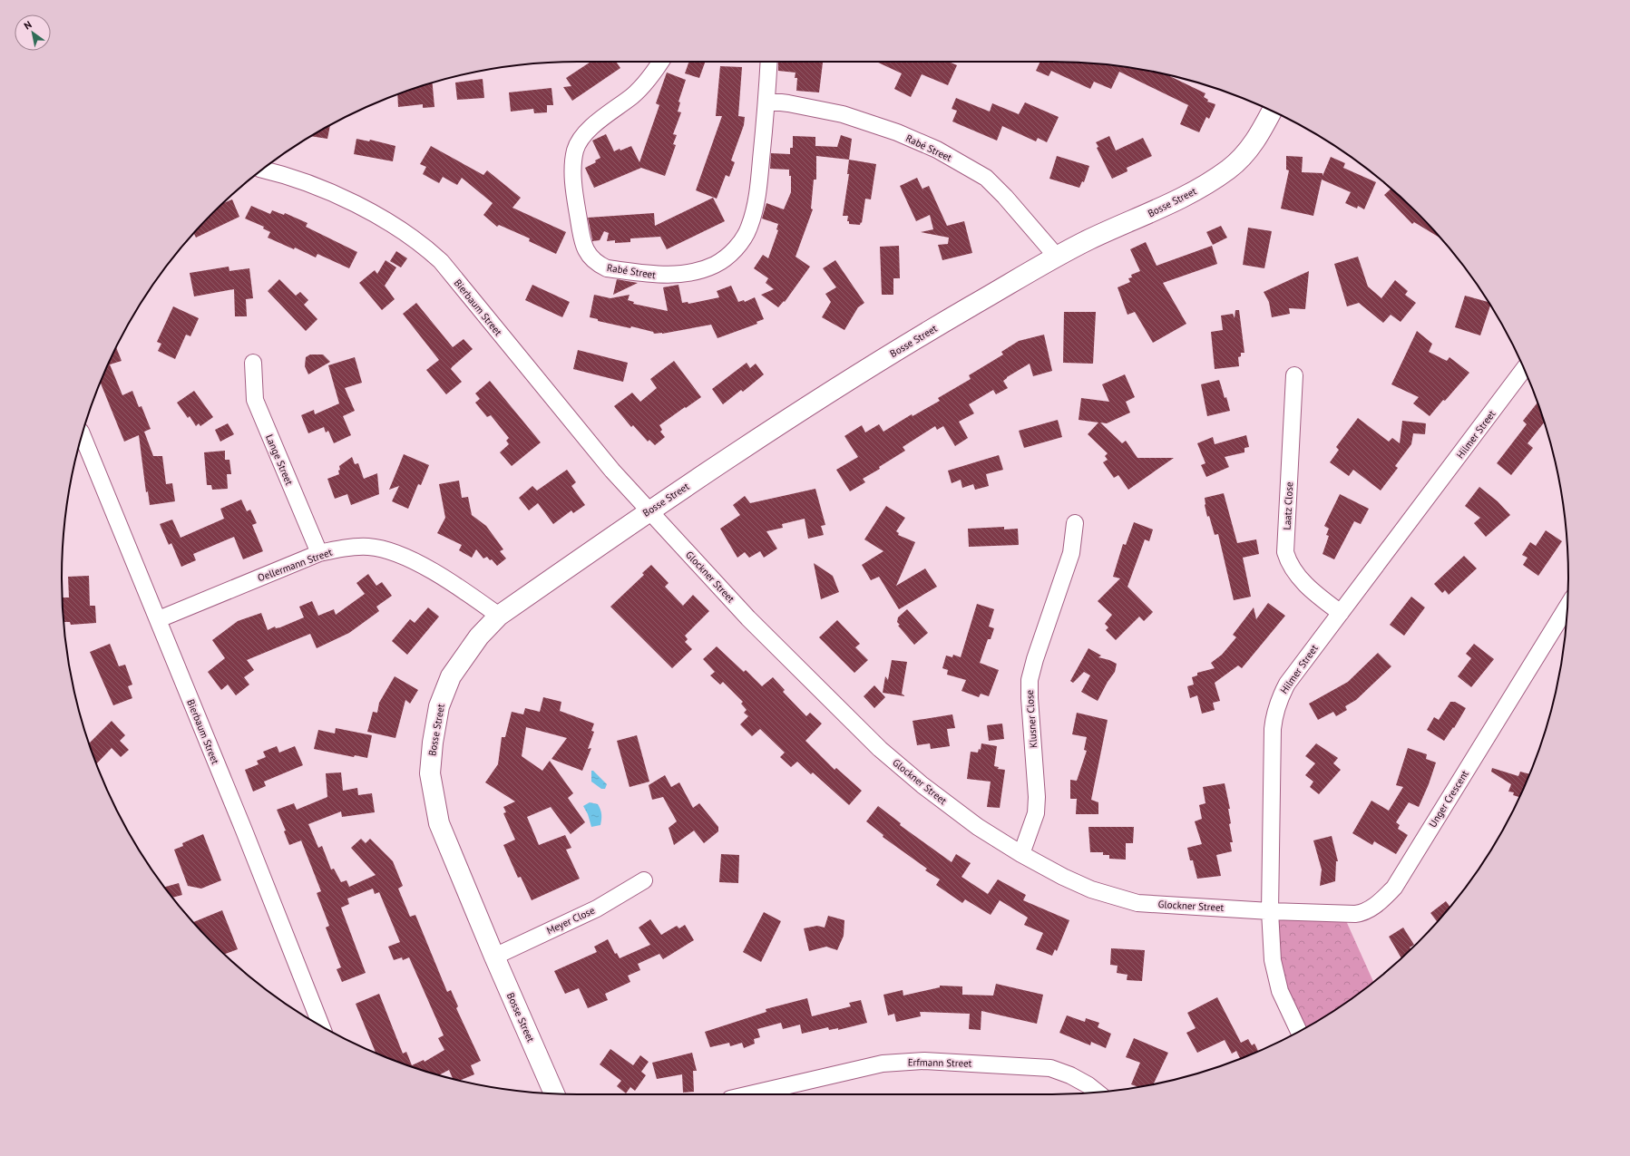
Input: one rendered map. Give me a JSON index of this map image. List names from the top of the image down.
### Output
{
  "streets": {
    "street": [
      "Rabé Street",
      "Bosse Street",
      "Bierbaum Street",
      "Hilmer Street",
      "Lange Street",
      "Laatz Close",
      "Oellermann Street",
      "Glockner Street",
      "Klusner Close",
      "Unger Crescent",
      "Meyer Close",
      "Erfmann Street"
    ]
  },
  "crossings": [
    ["Rabé Street", "Bosse Street"],
    ["Bosse Street", "Bierbaum Street"],
    ["Bosse Street", "Oellermann Street"],
    ["Bosse Street", "Glockner Street"],
    ["Bosse Street", "Meyer Close"],
    ["Bierbaum Street", "Oellermann Street"],
    ["Bierbaum Street", "Glockner Street"],
    ["Hilmer Street", "Laatz Close"],
    ["Hilmer Street", "Glockner Street"],
    ["Hilmer Street", "Unger Crescent"],
    ["Lange Street", "Oellermann Street"],
    ["Glockner Street", "Klusner Close"],
    ["Glockner Street", "Unger Crescent"]
  ],
  "north": "top left"
}
